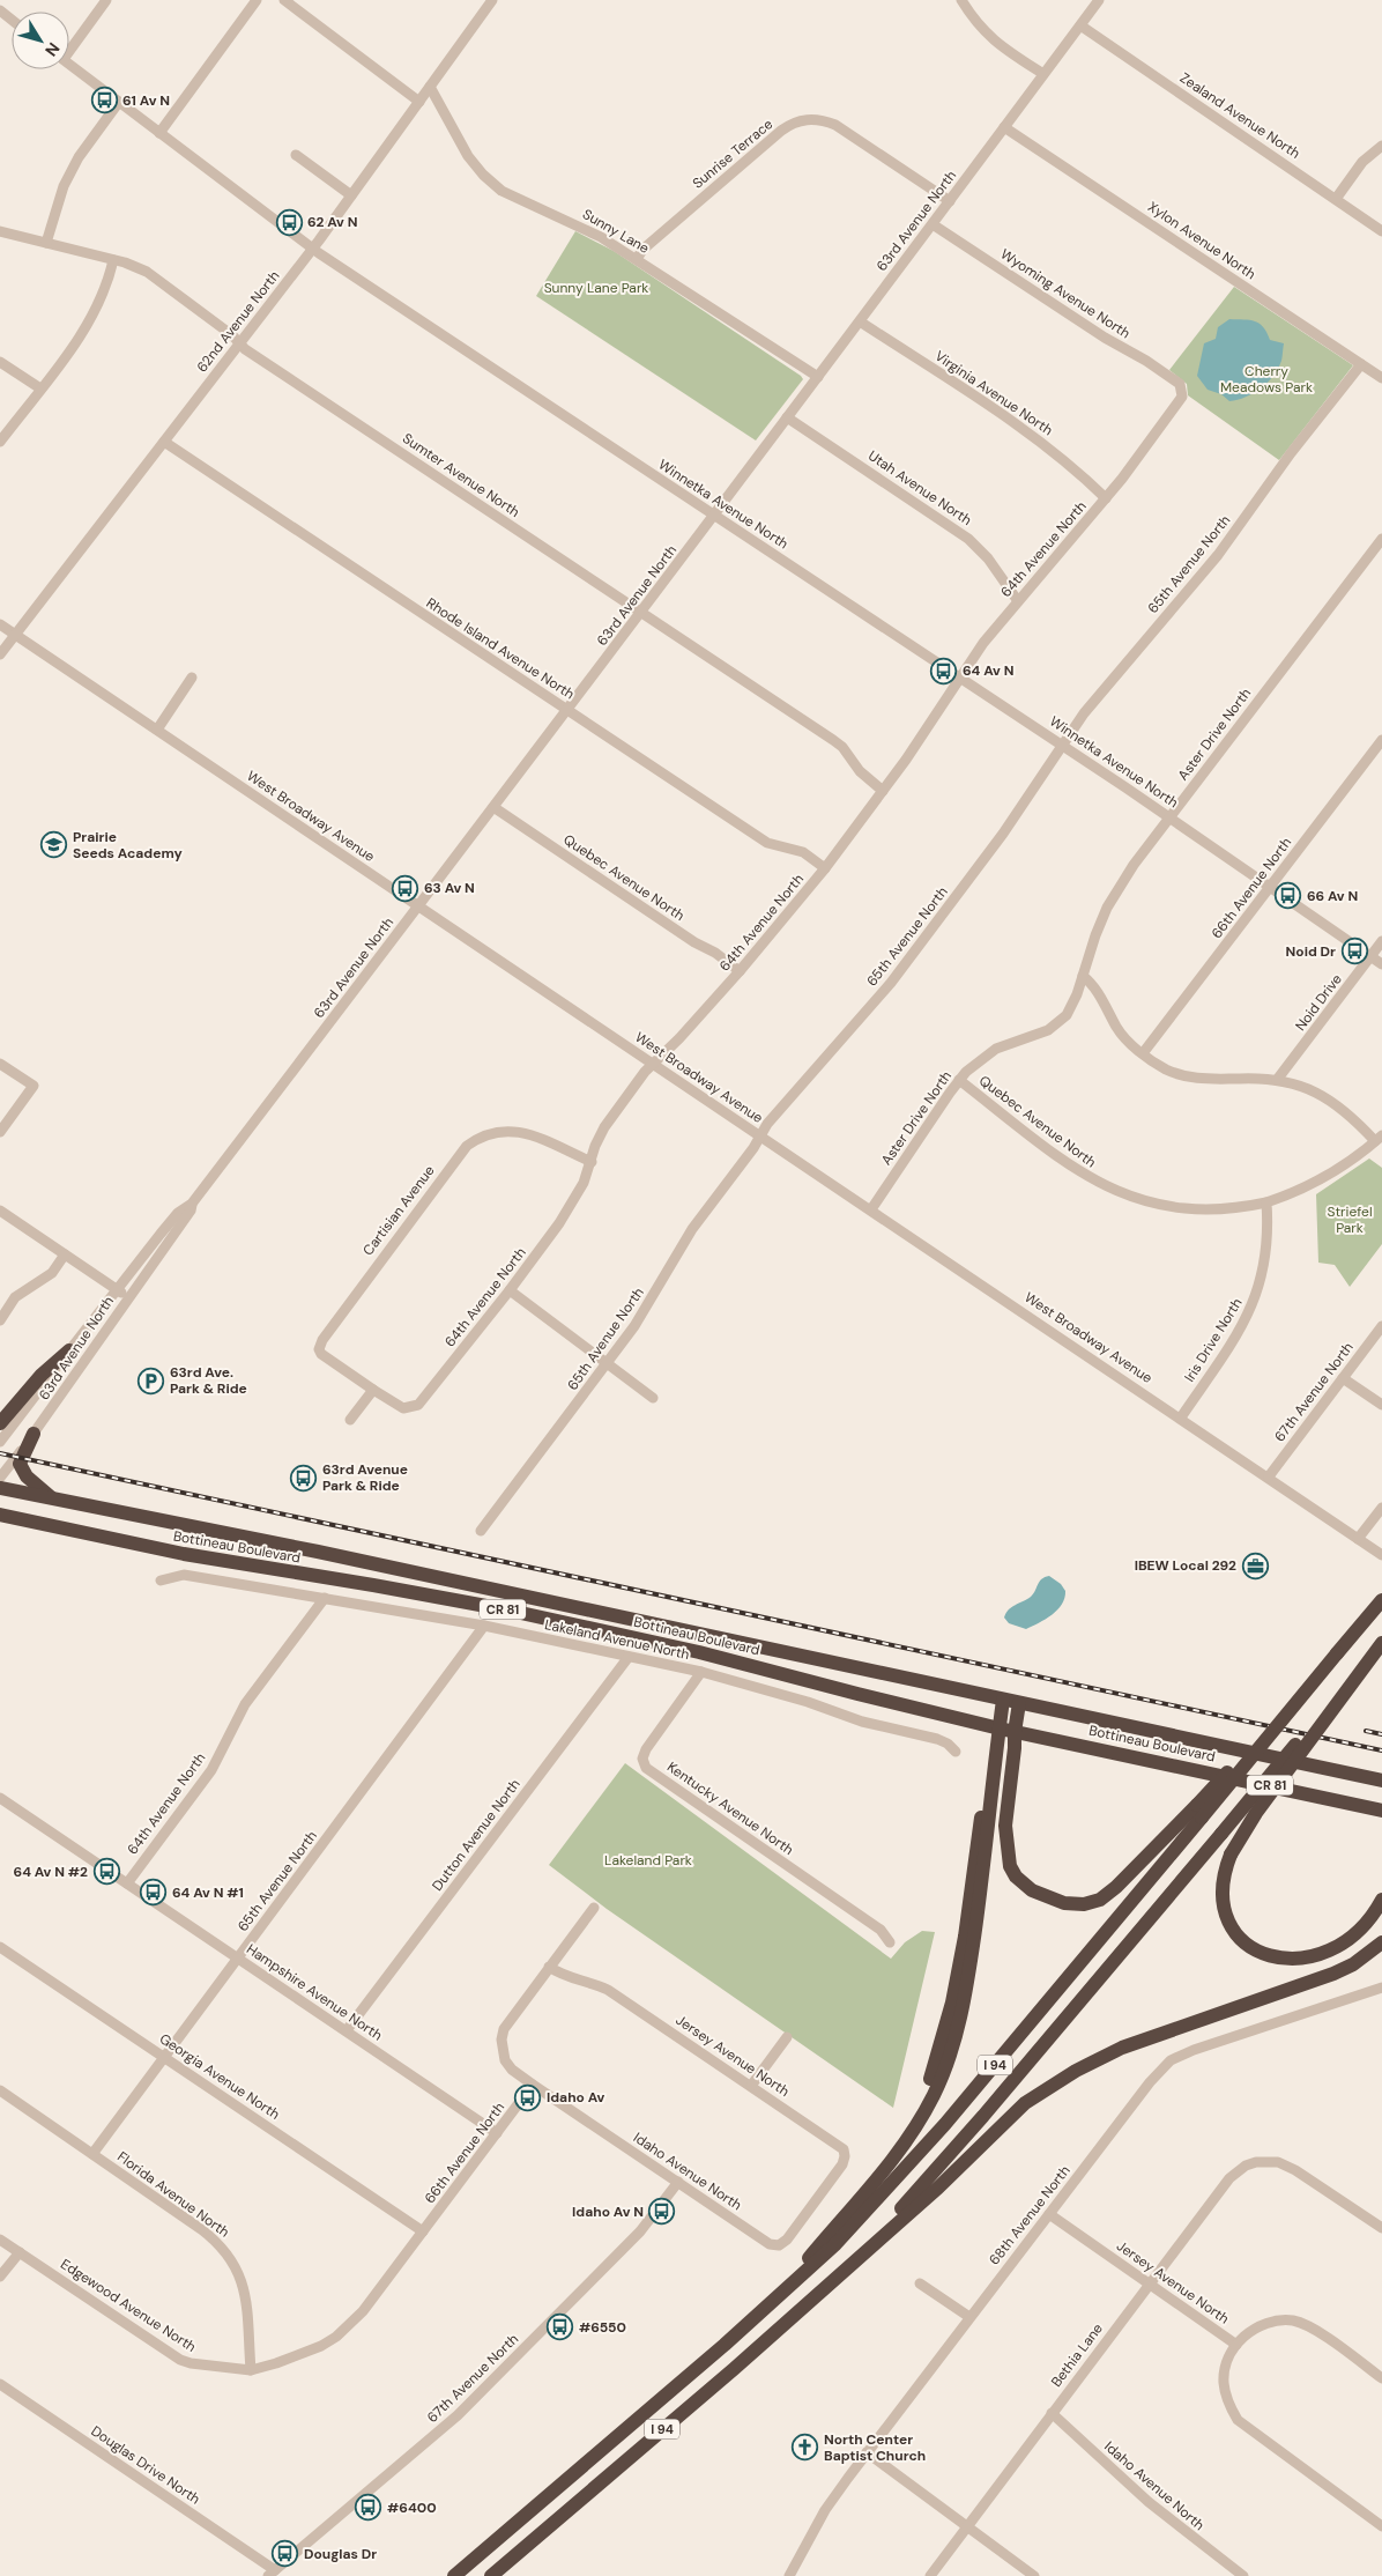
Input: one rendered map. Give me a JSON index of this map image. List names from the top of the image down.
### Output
{
  "streets": {
    "highway": ["Bottineau Boulevard", "CR 81", "I 94"],
    "street": [
      "Zealand Avenue North",
      "Sunrise Terrace",
      "63rd Avenue North",
      "Sunny Lane",
      "Xylon Avenue North",
      "Wyoming Avenue North",
      "62nd Avenue North",
      "Virginia Avenue North",
      "Sumter Avenue North",
      "Utah Avenue North",
      "Winnetka Avenue North",
      "64th Avenue North",
      "65th Avenue North",
      "Rhode Island Avenue North",
      "Aster Drive North",
      "West Broadway Avenue",
      "Quebec Avenue North",
      "66th Avenue North",
      "Noid Drive",
      "Cartisian Avenue",
      "Iris Drive North",
      "67th Avenue North",
      "Lakeland Avenue North",
      "Kentucky Avenue North",
      "Dutton Avenue North",
      "Hampshire Avenue North",
      "Jersey Avenue North",
      "Georgia Avenue North",
      "Idaho Avenue North",
      "Florida Avenue North",
      "68th Avenue North",
      "Edgewood Avenue North",
      "Bethia Lane",
      "Douglas Drive North"
    ]
  },
  "crossings": [
    ["Zealand Avenue North", "63rd Avenue North"],
    ["Sunrise Terrace", "63rd Avenue North"],
    ["Sunrise Terrace", "Sunny Lane"],
    ["63rd Avenue North", "Sunny Lane"],
    ["63rd Avenue North", "Xylon Avenue North"],
    ["63rd Avenue North", "Wyoming Avenue North"],
    ["63rd Avenue North", "Virginia Avenue North"],
    ["63rd Avenue North", "Sumter Avenue North"],
    ["63rd Avenue North", "Utah Avenue North"],
    ["63rd Avenue North", "Winnetka Avenue North"],
    ["63rd Avenue North", "Rhode Island Avenue North"],
    ["63rd Avenue North", "West Broadway Avenue"],
    ["63rd Avenue North", "Quebec Avenue North"],
    ["Sunny Lane", "62nd Avenue North"],
    ["Xylon Avenue North", "65th Avenue North"],
    ["Wyoming Avenue North", "64th Avenue North"],
    ["62nd Avenue North", "Sumter Avenue North"],
    ["62nd Avenue North", "Winnetka Avenue North"],
    ["62nd Avenue North", "Rhode Island Avenue North"],
    ["62nd Avenue North", "West Broadway Avenue"],
    ["Virginia Avenue North", "64th Avenue North"],
    ["Sumter Avenue North", "64th Avenue North"],
    ["Utah Avenue North", "64th Avenue North"],
    ["Winnetka Avenue North", "64th Avenue North"],
    ["Winnetka Avenue North", "65th Avenue North"],
    ["Winnetka Avenue North", "Aster Drive North"],
    ["Winnetka Avenue North", "66th Avenue North"],
    ["Winnetka Avenue North", "Noid Drive"],
    ["64th Avenue North", "Rhode Island Avenue North"],
    ["64th Avenue North", "West Broadway Avenue"],
    ["64th Avenue North", "Quebec Avenue North"],
    ["64th Avenue North", "Cartisian Avenue"],
    ["64th Avenue North", "Lakeland Avenue North"],
    ["64th Avenue North", "Hampshire Avenue North"],
    ["65th Avenue North", "West Broadway Avenue"],
    ["65th Avenue North", "Lakeland Avenue North"],
    ["65th Avenue North", "Hampshire Avenue North"],
    ["65th Avenue North", "Georgia Avenue North"],
    ["65th Avenue North", "Florida Avenue North"],
    ["Aster Drive North", "West Broadway Avenue"],
    ["Aster Drive North", "Quebec Avenue North"],
    ["West Broadway Avenue", "Iris Drive North"],
    ["West Broadway Avenue", "67th Avenue North"],
    ["Quebec Avenue North", "Iris Drive North"],
    ["66th Avenue North", "Hampshire Avenue North"],
    ["66th Avenue North", "Georgia Avenue North"],
    ["66th Avenue North", "Idaho Avenue North"],
    ["66th Avenue North", "Florida Avenue North"],
    ["66th Avenue North", "Edgewood Avenue North"],
    ["67th Avenue North", "Idaho Avenue North"],
    ["67th Avenue North", "Douglas Drive North"],
    ["Lakeland Avenue North", "Kentucky Avenue North"],
    ["Lakeland Avenue North", "Dutton Avenue North"],
    ["Dutton Avenue North", "Hampshire Avenue North"],
    ["Jersey Avenue North", "Idaho Avenue North"],
    ["Jersey Avenue North", "68th Avenue North"],
    ["Jersey Avenue North", "Bethia Lane"],
    ["Idaho Avenue North", "Bethia Lane"],
    ["Florida Avenue North", "Edgewood Avenue North"]
  ],
  "parks": [
    "Sunny Lane Park",
    "Cherry Meadows Park",
    "Striefel Park",
    "Lakeland Park"
  ],
  "places": {
    "bus stop": [
      "61 Av N",
      "62 Av N",
      "64 Av N",
      "63 Av N",
      "66 Av N",
      "Noid Dr",
      "63rd Avenue Park & Ride",
      "64 Av N #2",
      "64 Av N #1",
      "Idaho Av",
      "Idaho Av N",
      "#6550",
      "#6400",
      "Douglas Dr"
    ],
    "school or university": ["Prairie Seeds Academy"],
    "parking": ["63rd Ave. Park & Ride"],
    "office": ["IBEW Local 292"],
    "church": ["North Center Baptist Church"]
  },
  "north": "bottom right"
}
